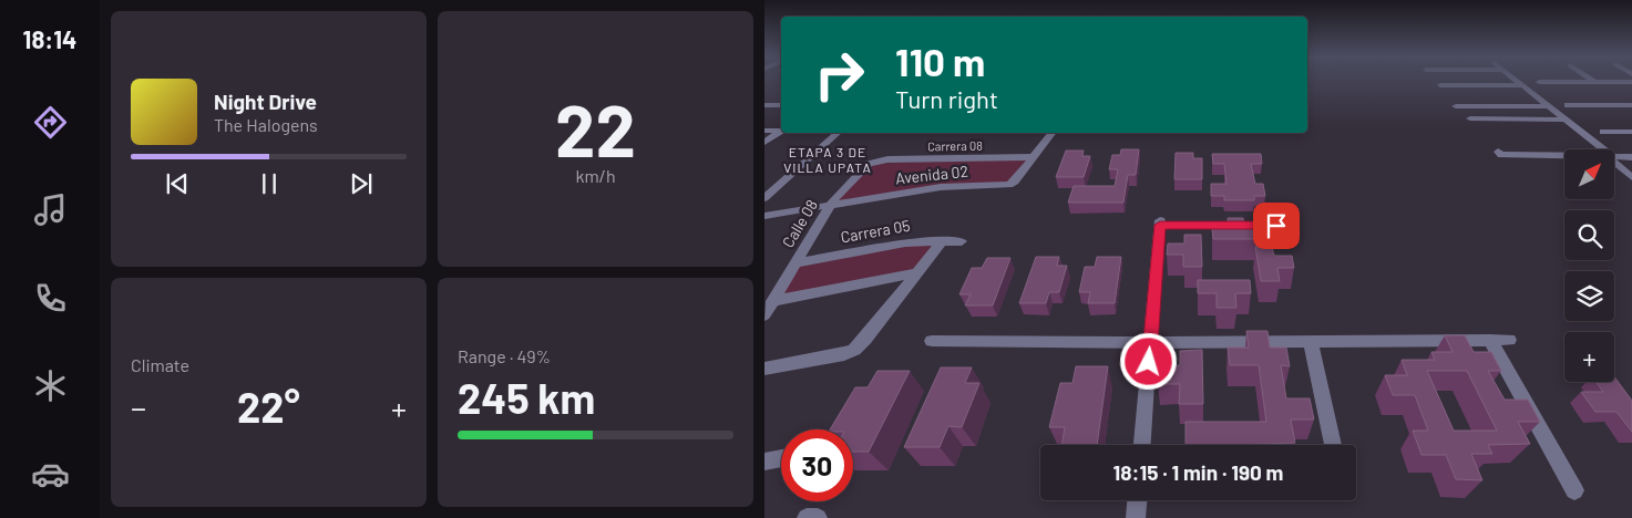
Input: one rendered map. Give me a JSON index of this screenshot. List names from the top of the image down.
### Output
{
  "streets": {
    "street": [
      "Carrera 08",
      "Avenida 02",
      "Calle 08",
      "Carrera 05"
    ]
  },
  "crossings": [
    ["Carrera 08", "Avenida 02"],
    ["Carrera 08", "Calle 08"],
    ["Avenida 02", "Calle 08"],
    ["Calle 08", "Carrera 05"]
  ],
  "districts": ["ETAPA 3 DE VILLA UPATA"],
  "north": "top right",
  "page": {
    "tabs": "18:14",
    "tile": [
      ["22", "km/h"],
      "Climate",
      ["Range · 49%", "245 km"]
    ],
    "turn": ["110 m", "Turn right"],
    "song": ["Night Drive", "The Halogens"],
    "map_buttons": "+",
    "heat": ["−", "22°", "+"],
    "limit": "30",
    "trip": "18:15 · 1 min · 190 m"
  }
}
